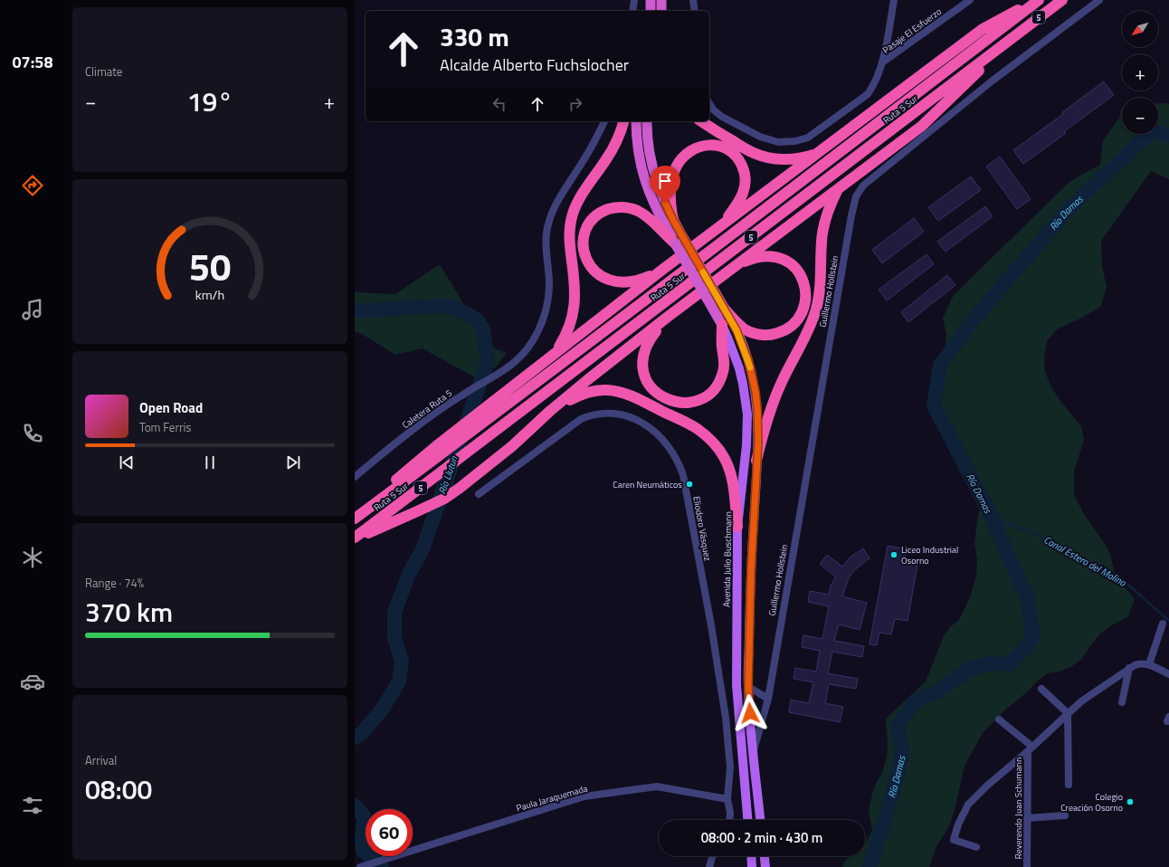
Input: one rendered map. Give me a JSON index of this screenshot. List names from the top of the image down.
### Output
{
  "streets": {
    "highway": ["5", "Ruta 5 Sur", "Avenida Julio Buschmann"],
    "street": [
      "Pasaje El Esfuerzo",
      "Guillermo Hollstein",
      "Caletera Ruta 5",
      "Eliodoro Vásquez",
      "Paula Jaraquemada",
      "Reverendo Juan Schumann"
    ]
  },
  "crossings": [
    ["Eliodoro Vásquez", "Paula Jaraquemada"]
  ],
  "water": ["Río Damas", "Río Llutun", "Canal Estero del Molino"],
  "places": ["Caren Neumáticos", "Liceo Industrial Osorno", "Colegio Creación Osorno"],
  "north": "bottom left",
  "page": {
    "tabs": "07:58",
    "tile": [
      "Climate",
      ["Range · 74%", "370 km"],
      ["Arrival", "08:00"]
    ],
    "map_buttons": ["+", "−"],
    "turn": ["330 m", "Alcalde Alberto Fuchslocher"],
    "heat": ["−", "19°", "+"],
    "song": ["Open Road", "Tom Ferris"],
    "limit": "60",
    "trip": "08:00 · 2 min · 430 m",
    "gauge": ["50", "km/h"]
  }
}
